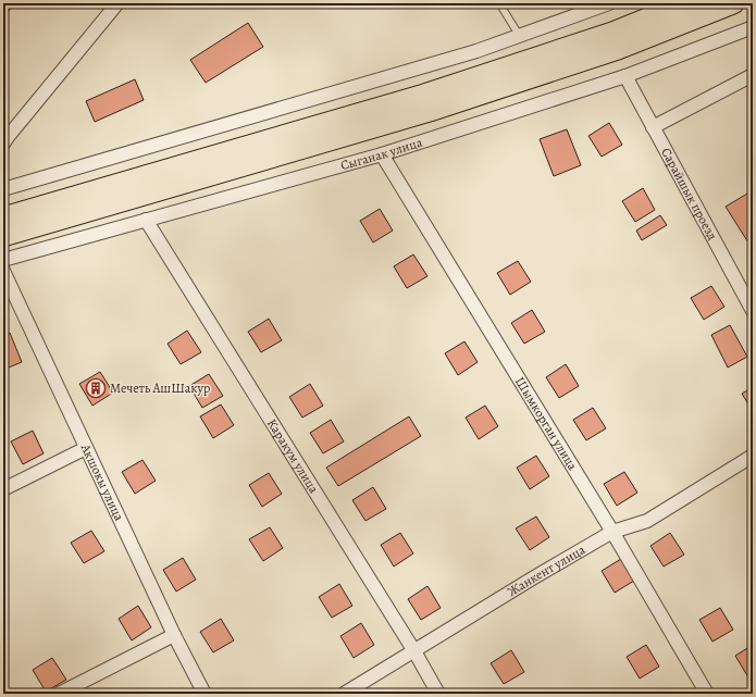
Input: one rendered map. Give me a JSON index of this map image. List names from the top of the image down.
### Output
{
  "streets": {
    "street": [
      "Сыганак улица",
      "Сарайшык проезд",
      "Шымкорган улица",
      "Каракум улица",
      "Акшокы улица",
      "Жанкент улица"
    ]
  },
  "crossings": [
    ["Сыганак улица", "Сарайшык проезд"],
    ["Сыганак улица", "Шымкорган улица"],
    ["Сыганак улица", "Каракум улица"],
    ["Шымкорган улица", "Жанкент улица"],
    ["Каракум улица", "Жанкент улица"]
  ],
  "places": {
    "building": ["Мечеть АшШакур"]
  }
}
